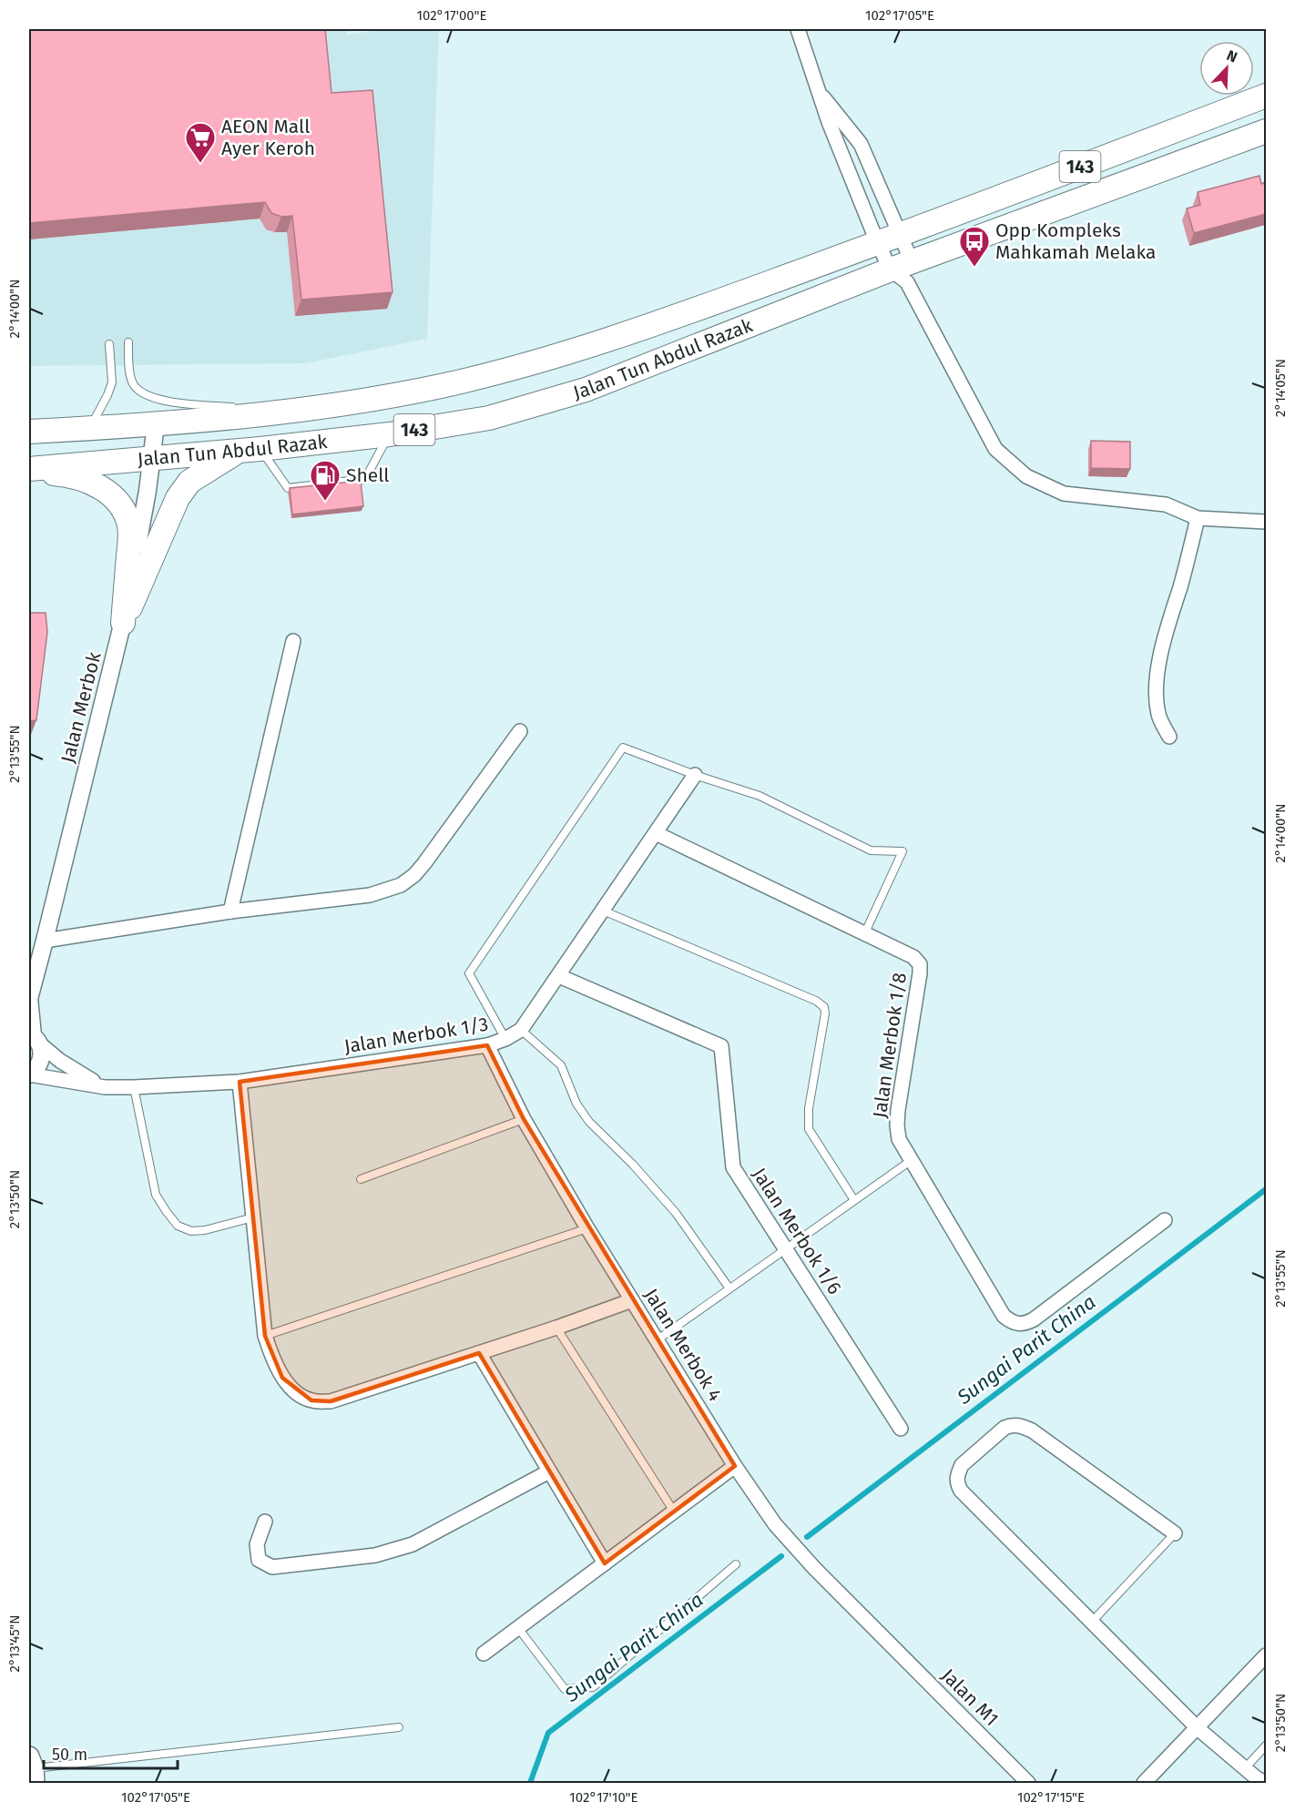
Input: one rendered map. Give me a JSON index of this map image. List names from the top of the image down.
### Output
{
  "streets": {
    "highway": ["143", "Jalan Tun Abdul Razak"],
    "street": [
      "Jalan Merbok",
      "Jalan Merbok 1/3",
      "Jalan Merbok 1/8",
      "Jalan Merbok 1/6",
      "Jalan Merbok 4",
      "Jalan M1"
    ]
  },
  "crossings": [
    ["Jalan Tun Abdul Razak", "Jalan Merbok"],
    ["Jalan Merbok", "Jalan Merbok 1/3"],
    ["Jalan Merbok 1/3", "Jalan Merbok 1/8"],
    ["Jalan Merbok 1/3", "Jalan Merbok 1/6"],
    ["Jalan Merbok 1/3", "Jalan Merbok 4"],
    ["Jalan Merbok 4", "Jalan M1"]
  ],
  "water": ["Sungai Parit China"],
  "places": {
    "supermarket": ["AEON Mall Ayer Keroh"],
    "bus stop": ["Opp Kompleks Mahkamah Melaka"],
    "fuel station": ["Shell"]
  },
  "scale_bar": "50 m",
  "north": "top right",
  "coordinates": [
    "102°17'00\"E",
    "102°17'05\"E",
    "2°14'00\"N",
    "2°14'05\"N",
    "2°13'55\"N",
    "2°13'50\"N",
    "2°13'45\"N",
    "102°17'10\"E",
    "102°17'15\"E"
  ]
}
